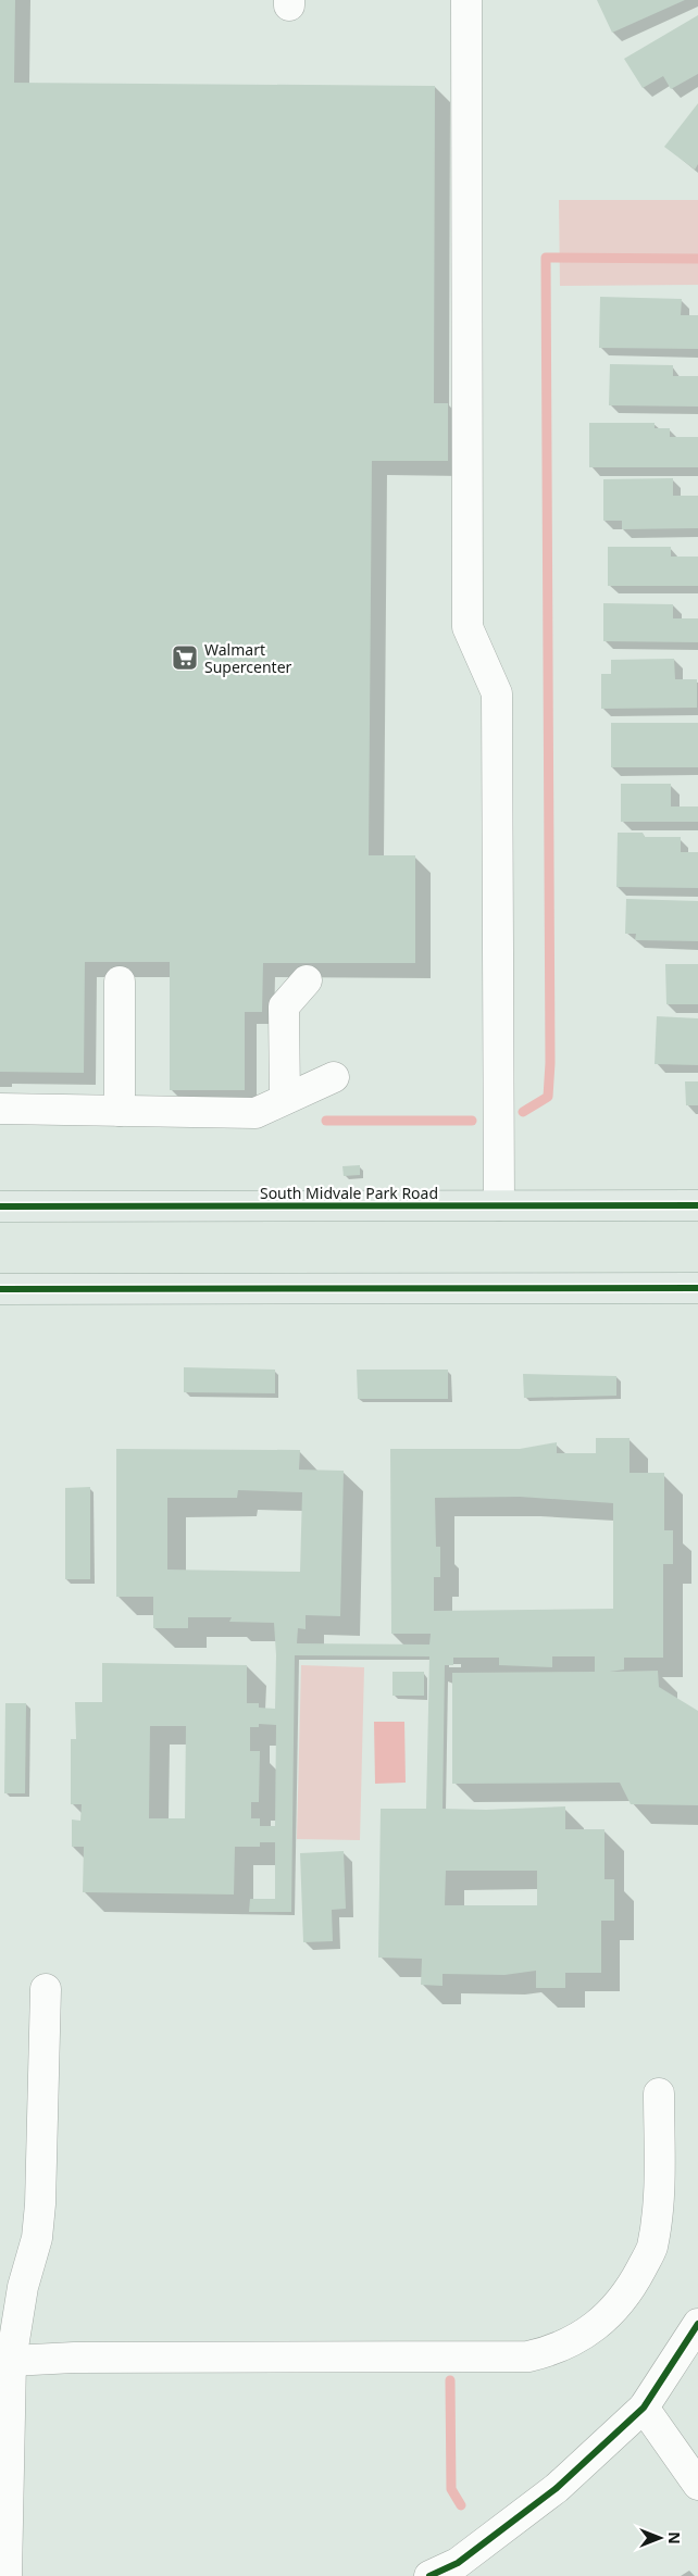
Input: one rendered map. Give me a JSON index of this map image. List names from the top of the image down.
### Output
{
  "streets": {
    "main road": ["South Midvale Park Road"]
  },
  "places": {
    "supermarket": ["Walmart Supercenter"]
  },
  "north": "right"
}
